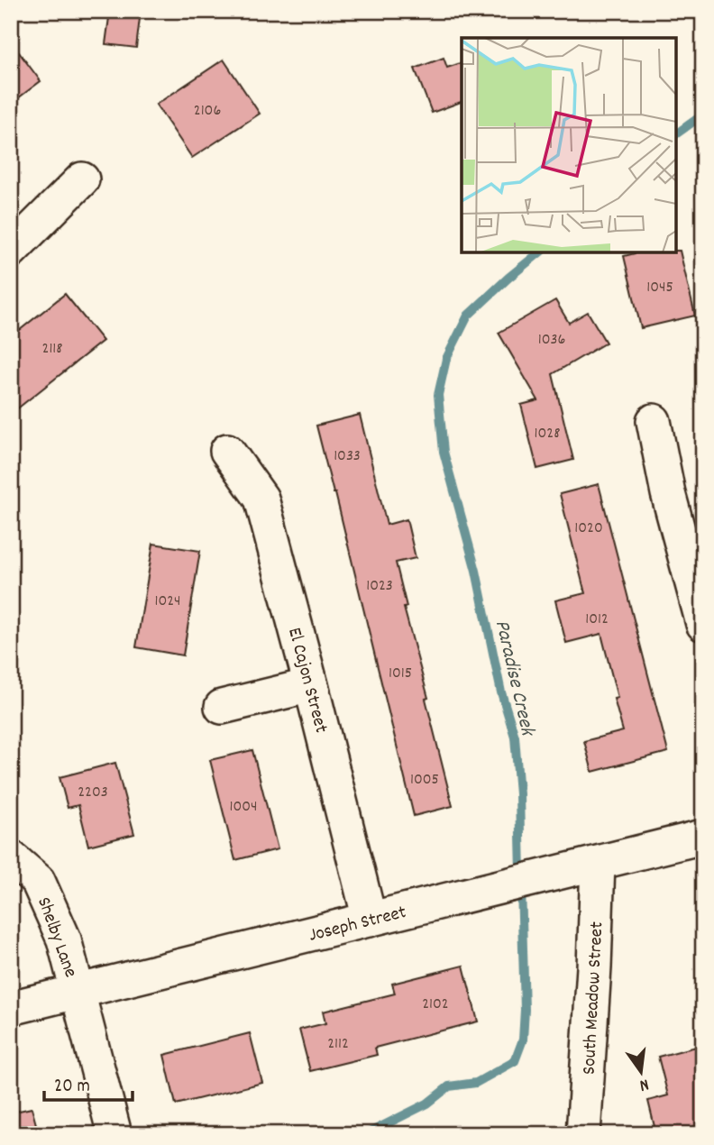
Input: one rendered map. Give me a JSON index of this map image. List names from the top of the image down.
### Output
{
  "streets": {
    "street": [
      "El Cajon Street",
      "Joseph Street",
      "Shelby Lane",
      "South Meadow Street"
    ]
  },
  "crossings": [
    ["El Cajon Street", "Joseph Street"],
    ["Joseph Street", "Shelby Lane"],
    ["Joseph Street", "South Meadow Street"]
  ],
  "water": ["Paradise Creek"],
  "house_numbers": [
    "2106",
    "1045",
    "1036",
    "2118",
    "1028",
    "1033",
    "1020",
    "1023",
    "1024",
    "1012",
    "1015",
    "1005",
    "2203",
    "1004",
    "2102",
    "2112"
  ],
  "scale_bar": "20 m",
  "north": "bottom"
}
